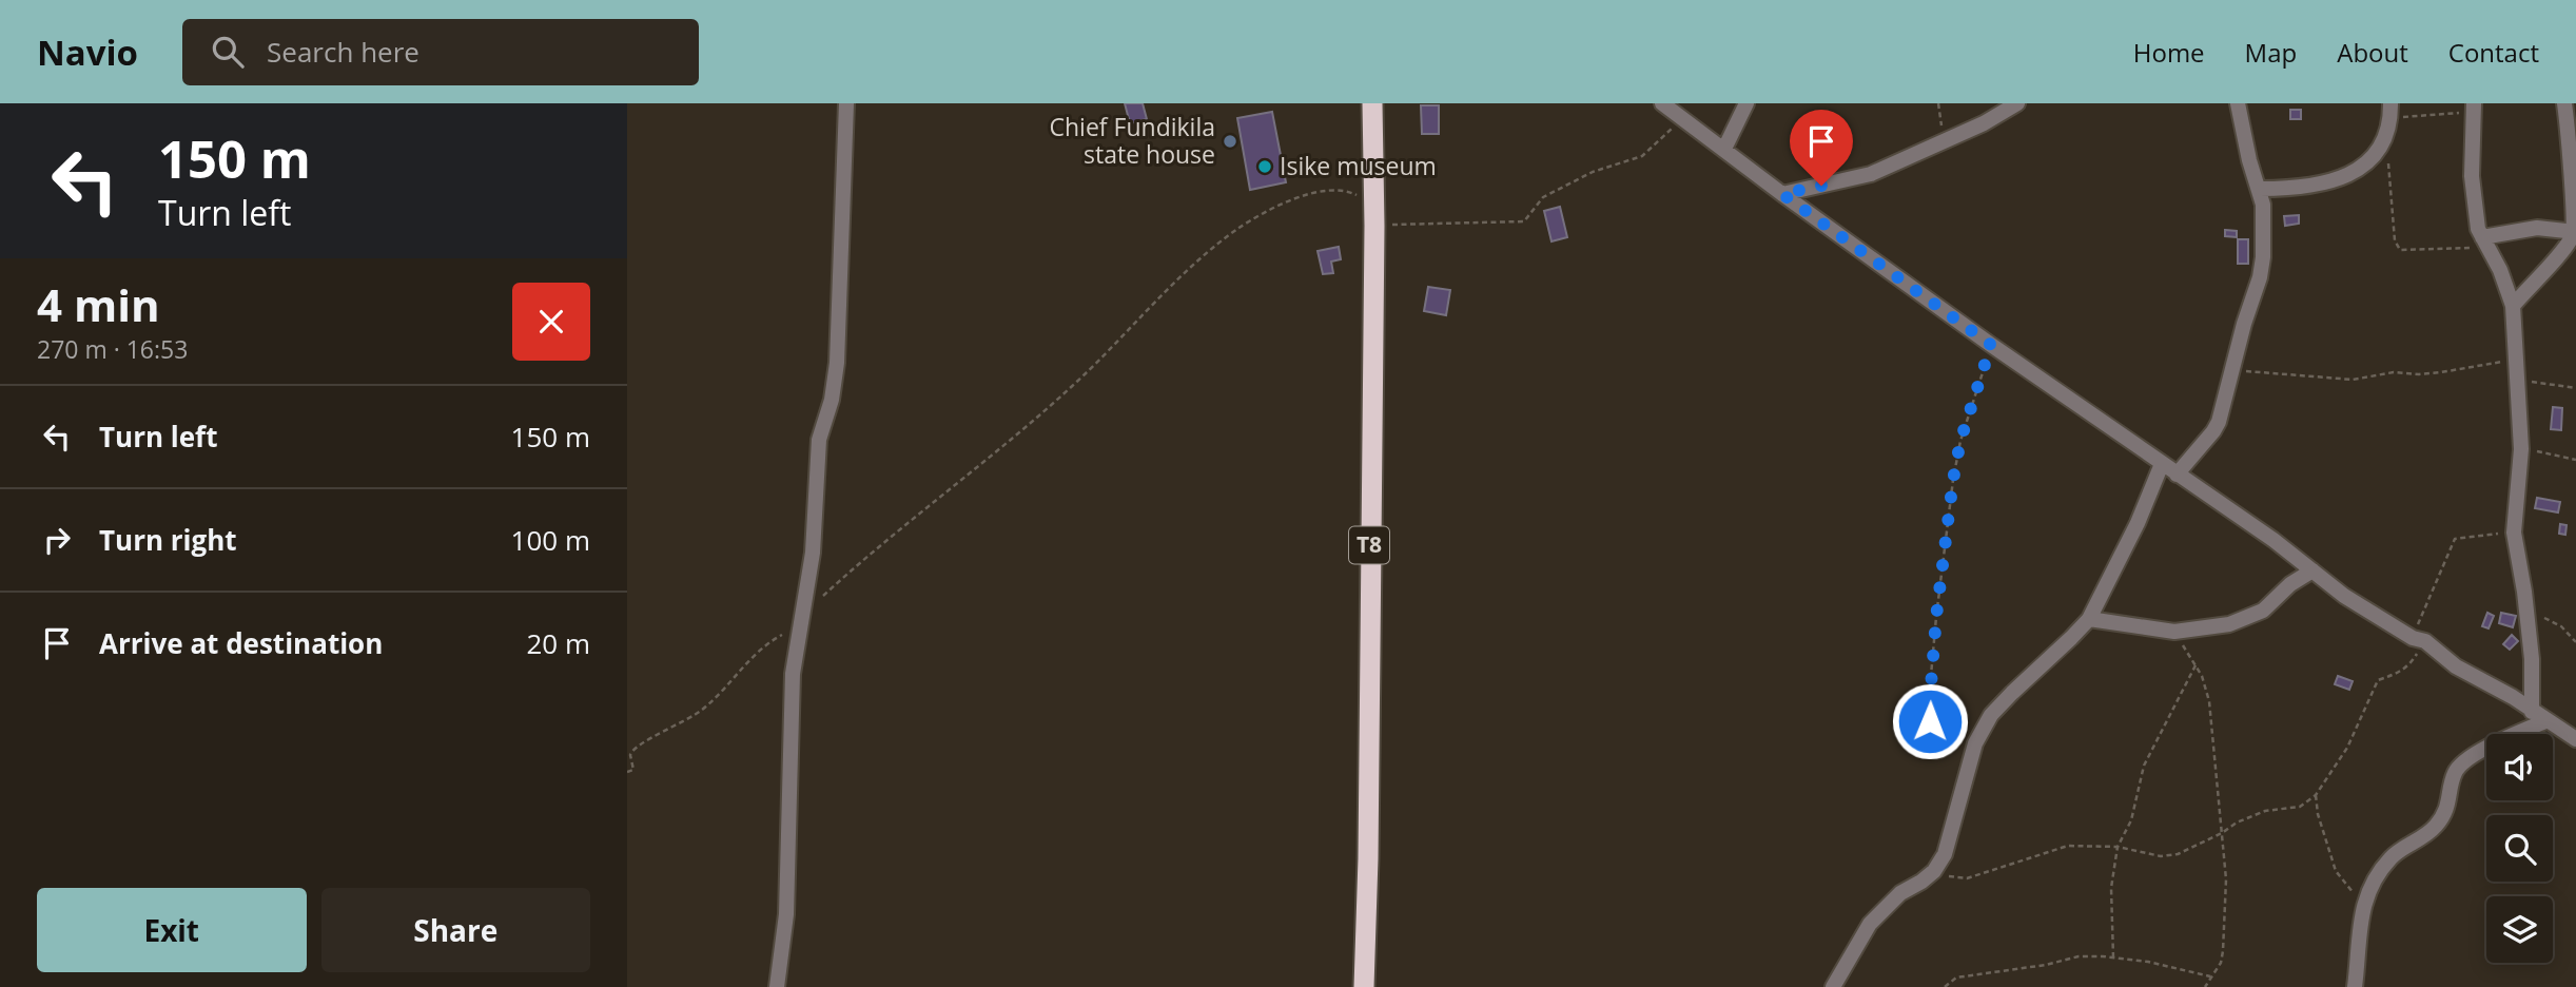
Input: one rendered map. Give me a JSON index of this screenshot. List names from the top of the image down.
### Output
{
  "streets": {
    "highway": ["T8"]
  },
  "places": ["Chief Fundikila state house", "Isike museum"],
  "page": {
    "header": "Navio",
    "search": "Search here",
    "nav": [
      "Home",
      "Map",
      "About",
      "Contact"
    ],
    "turn": ["150 m", "Turn left"],
    "heading": ["4 min", "270 m · 16:53"],
    "list": [
      {
        "name": "Turn left",
        "value": "150 m"
      },
      {
        "name": "Turn right",
        "value": "100 m"
      },
      {
        "name": "Arrive at destination",
        "value": "20 m"
      }
    ],
    "buttons": ["Exit", "Share"]
  }
}
